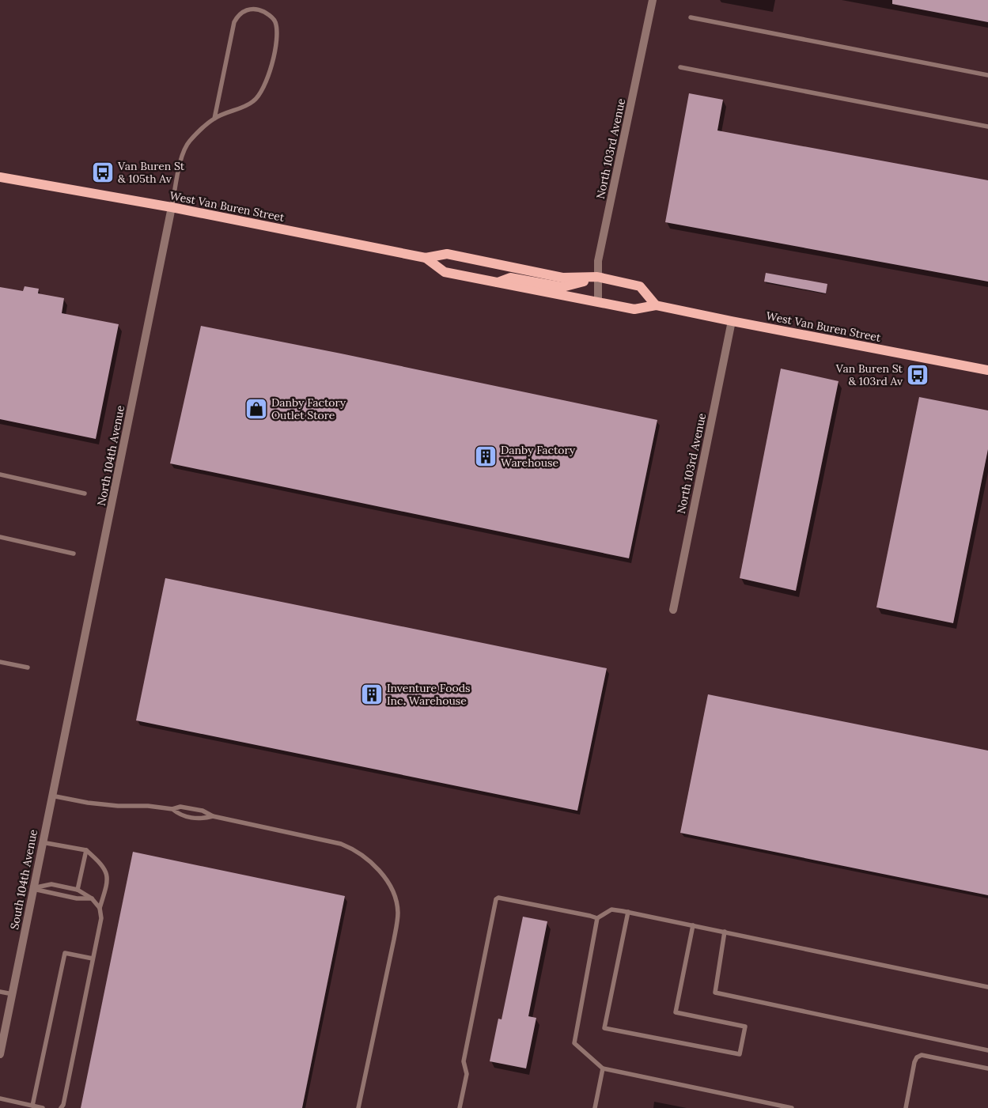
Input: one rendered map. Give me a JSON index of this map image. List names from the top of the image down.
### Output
{
  "streets": {
    "main road": ["West Van Buren Street"],
    "street": ["North 103rd Avenue", "North 104th Avenue", "South 104th Avenue"]
  },
  "crossings": [
    ["North 103rd Avenue", "West Van Buren Street"],
    ["West Van Buren Street", "North 104th Avenue"],
    ["North 104th Avenue", "South 104th Avenue"]
  ],
  "places": {
    "bus stop": ["Van Buren St & 105th Av", "Van Buren St & 103rd Av"],
    "shop": ["Danby Factory Outlet Store"],
    "building": ["Danby Factory Warehouse", "Inventure Foods Inc. Warehouse"]
  }
}
